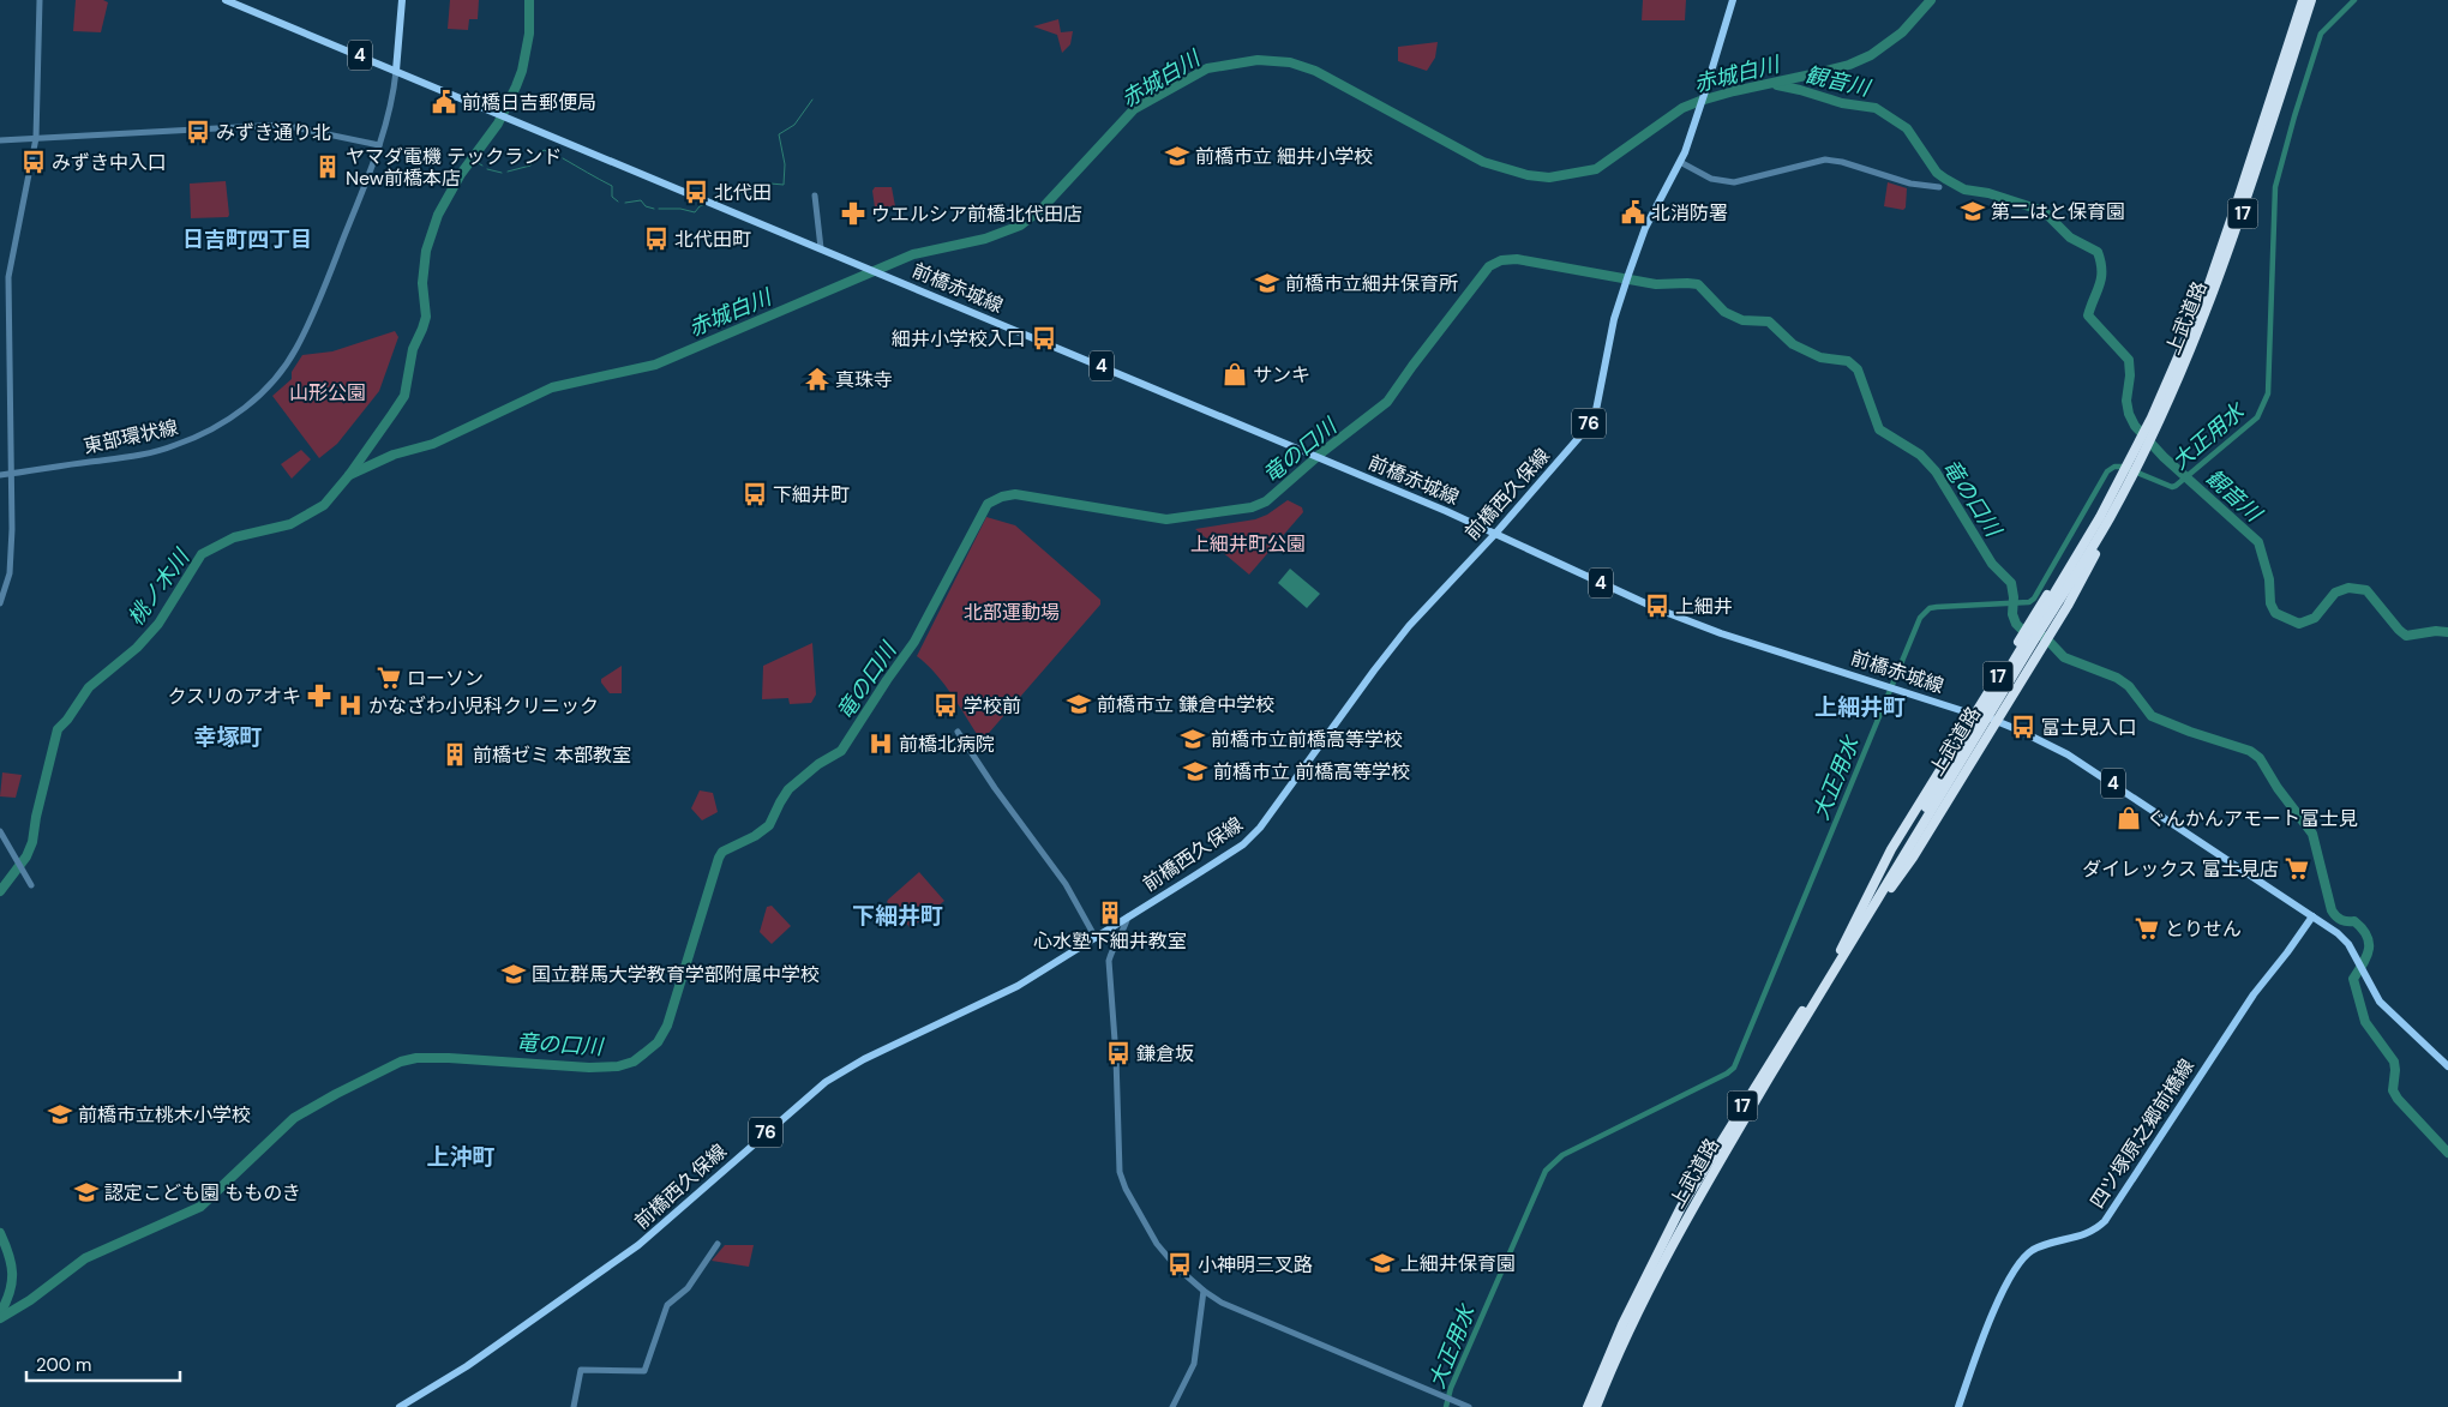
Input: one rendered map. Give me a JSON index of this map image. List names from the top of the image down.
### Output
{
  "streets": {
    "highway": ["17", "上武道路"],
    "main road": [
      "4",
      "前橋赤城線",
      "76",
      "前橋西久保線",
      "四ツ塚原之郷前橋線"
    ],
    "street": ["東部環状線"]
  },
  "crossings": [
    ["4", "前橋赤城線"],
    ["4", "東部環状線"],
    ["17", "前橋赤城線"],
    ["17", "上武道路"],
    ["前橋赤城線", "前橋西久保線"],
    ["前橋赤城線", "四ツ塚原之郷前橋線"]
  ],
  "districts": [
    "日吉町四丁目",
    "上細井町",
    "幸塚町",
    "下細井町",
    "上沖町"
  ],
  "water": [
    "赤城白川",
    "観音川",
    "大正用水",
    "竜の口川",
    "桃ノ木川"
  ],
  "parks": ["山形公園", "上細井町公園", "北部運動場"],
  "places": {
    "public building": ["前橋日吉郵便局", "北消防署"],
    "bus stop": [
      "みずき通り北",
      "みずき中入口",
      "北代田",
      "北代田町",
      "細井小学校入口",
      "下細井町",
      "上細井",
      "学校前",
      "富士見入口",
      "鎌倉坂",
      "小神明三叉路"
    ],
    "school or university": [
      "前橋市立 細井小学校",
      "第二はと保育園",
      "前橋市立細井保育所",
      "前橋市立 鎌倉中学校",
      "前橋市立前橋高等学校",
      "前橋市立 前橋高等学校",
      "国立群馬大学教育学部附属中学校",
      "前橋市立桃木小学校",
      "認定こども園 もものき",
      "上細井保育園"
    ],
    "building": ["ヤマダ電機 テックランド New前橋本店", "前橋ゼミ 本部教室", "心水塾下細井教室"],
    "pharmacy": ["ウエルシア前橋北代田店", "クスリのアオキ"],
    "shop": ["サンキ", "ぐんかんアモート富士見"],
    "temple": ["真珠寺"],
    "supermarket": ["ローソン", "ダイレックス 富士見店", "とりせん"],
    "hospital": ["かなざわ小児科クリニック", "前橋北病院"]
  },
  "scale_bar": "200 m"
}
